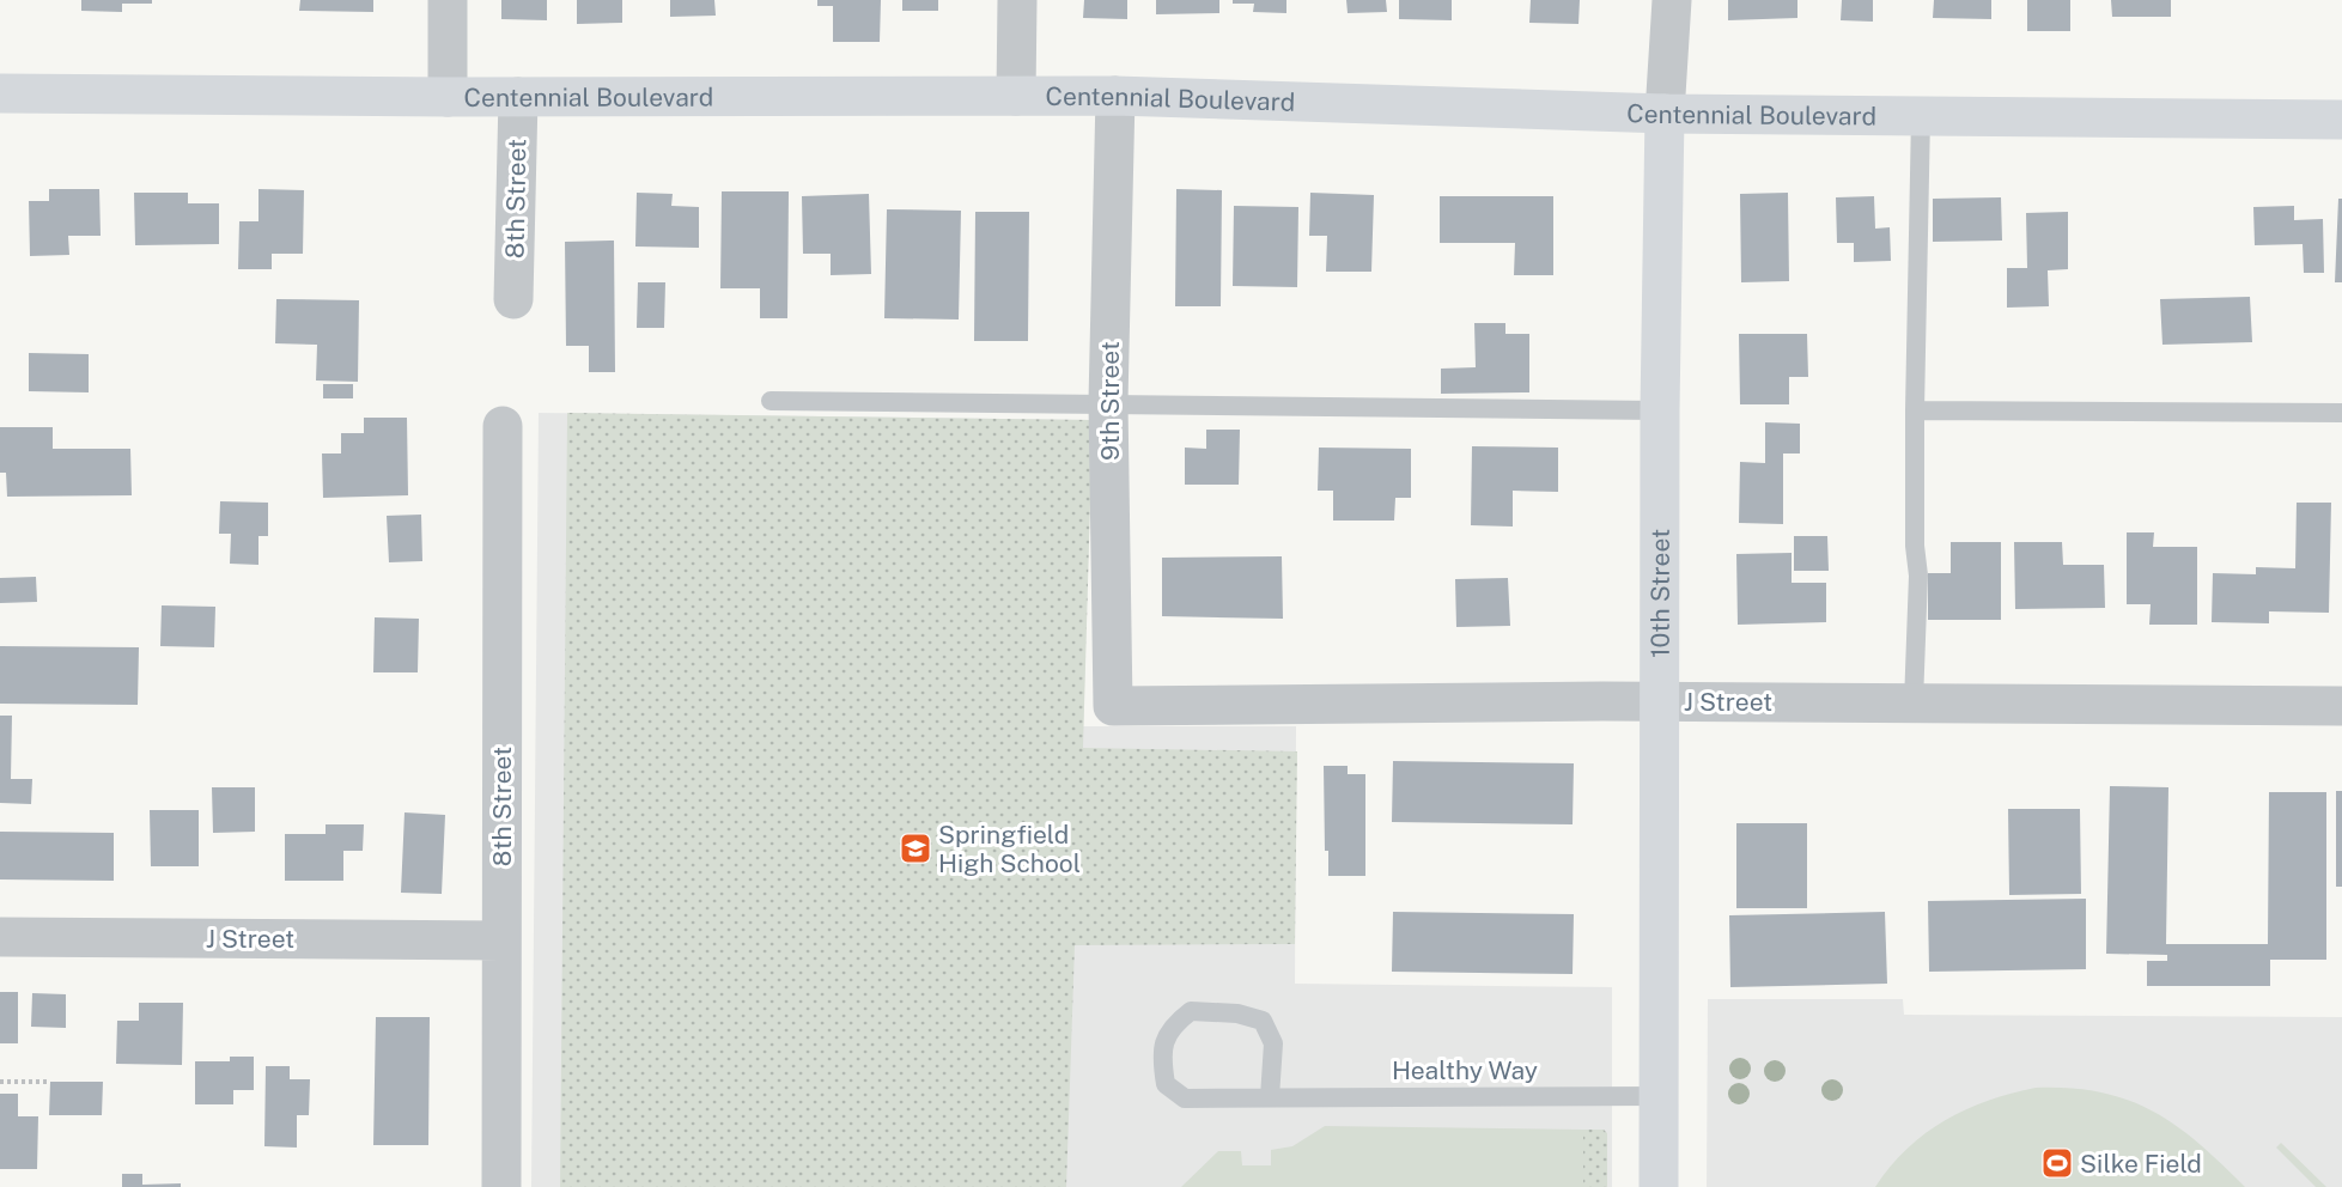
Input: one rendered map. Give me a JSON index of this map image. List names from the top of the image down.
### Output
{
  "streets": {
    "main road": ["Centennial Boulevard", "10th Street"],
    "street": ["8th Street", "9th Street", "J Street"],
    "lane": ["Healthy Way"]
  },
  "crossings": [
    ["Centennial Boulevard", "8th Street"],
    ["Centennial Boulevard", "9th Street"],
    ["Centennial Boulevard", "10th Street"],
    ["8th Street", "J Street"],
    ["9th Street", "J Street"],
    ["10th Street", "J Street"],
    ["10th Street", "Healthy Way"]
  ],
  "places": {
    "school or university": ["Springfield High School"],
    "sports": ["Silke Field"]
  }
}
